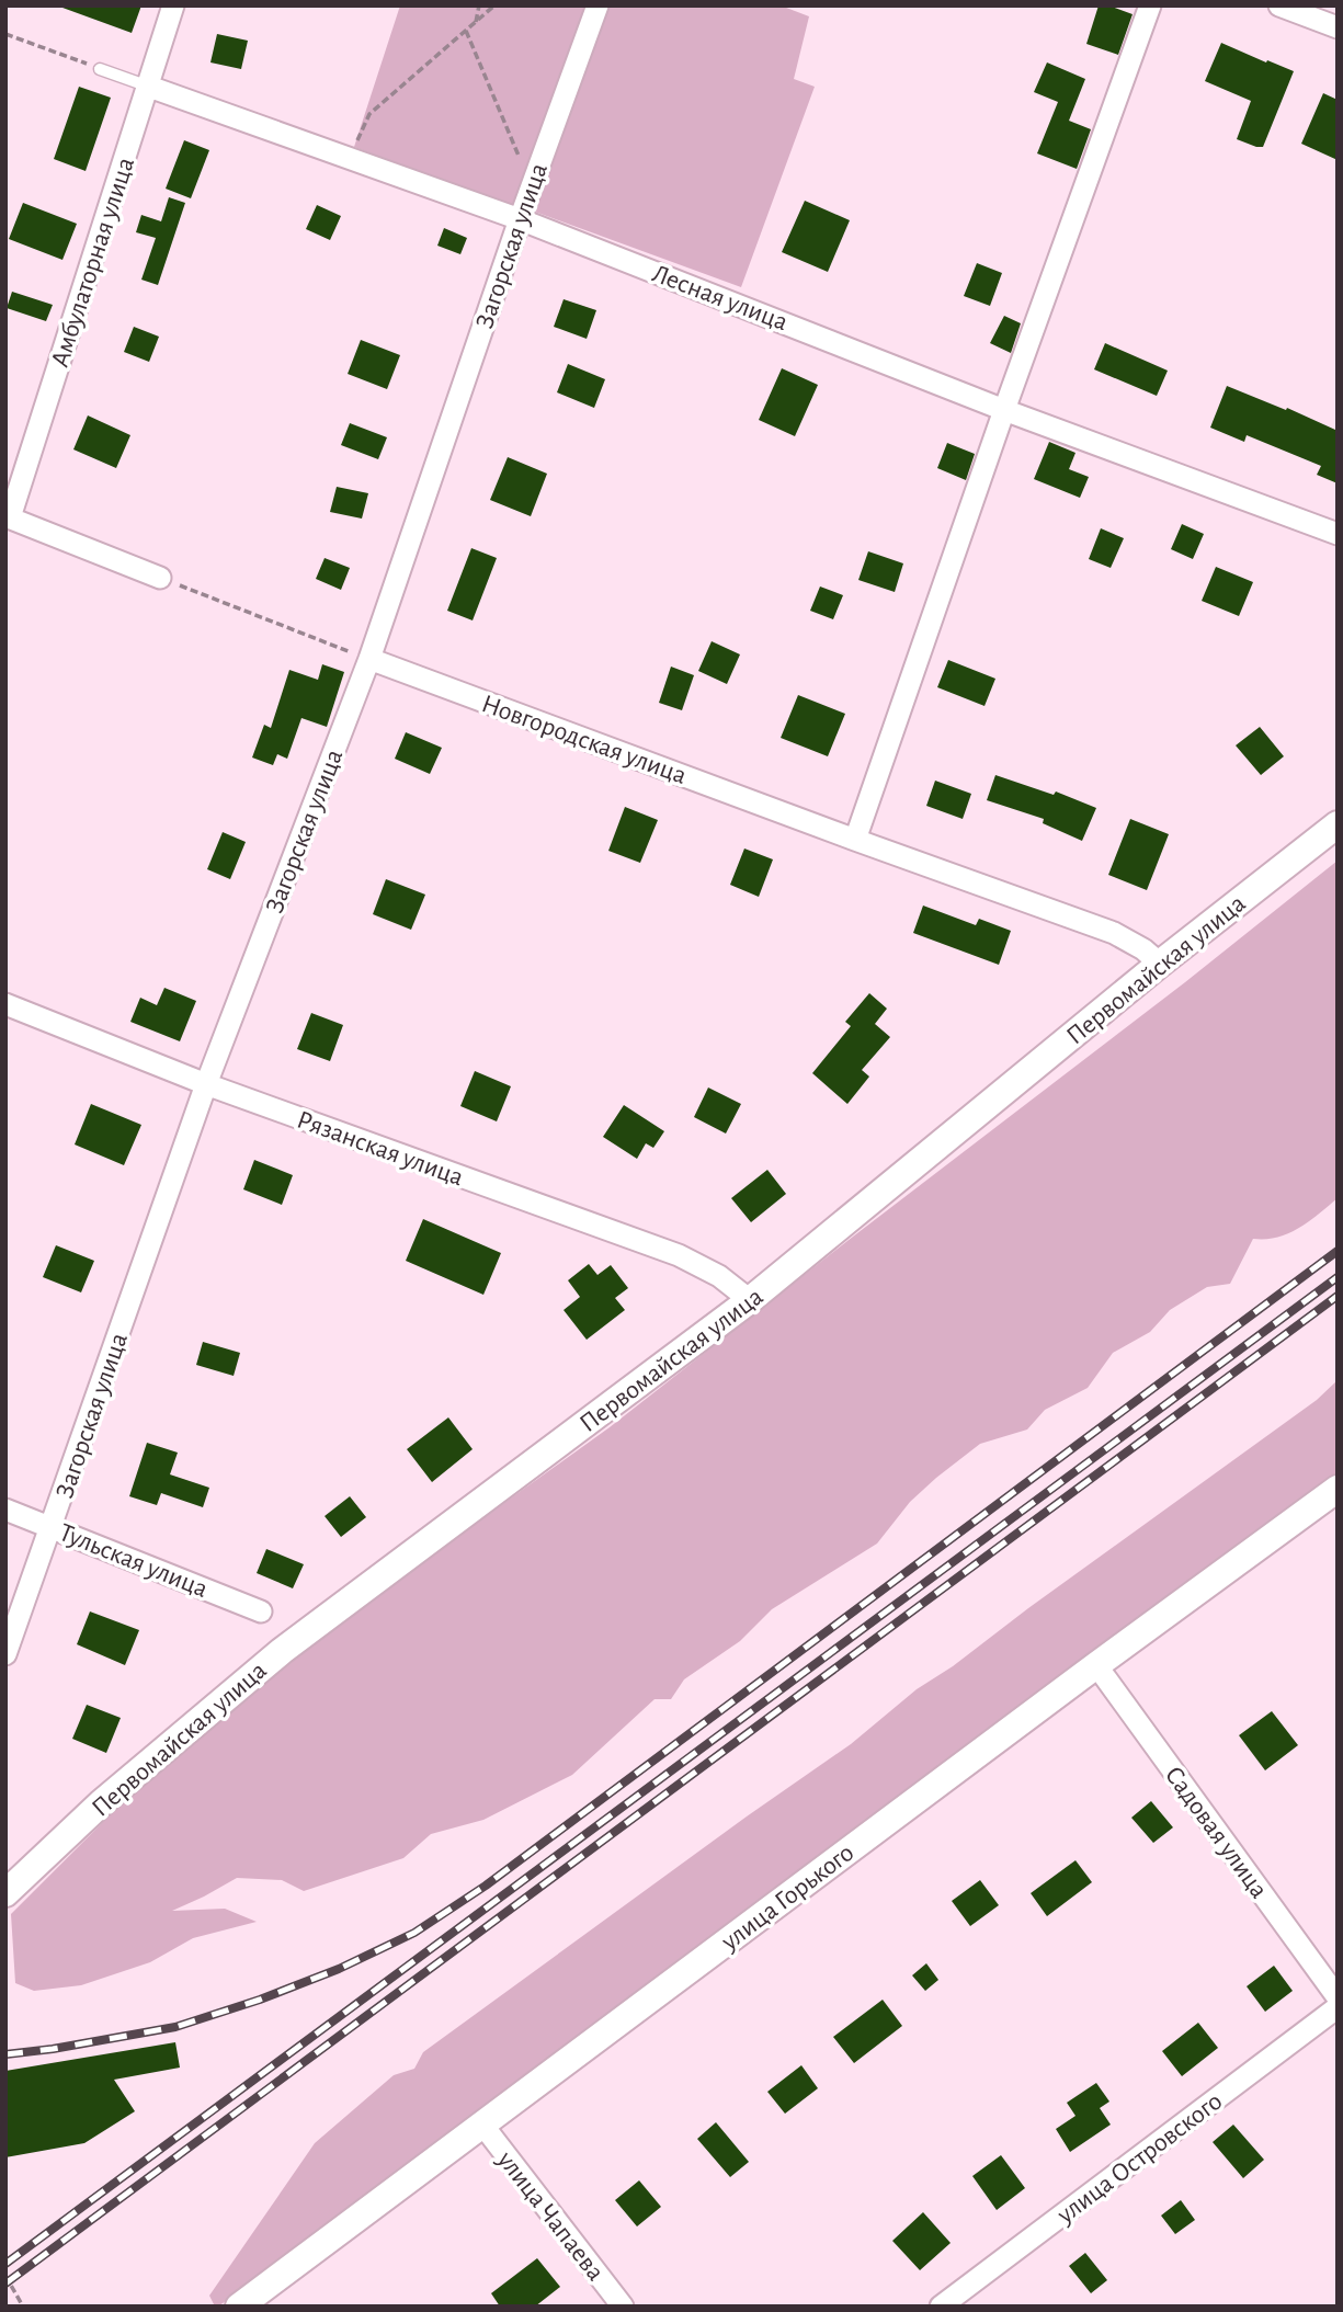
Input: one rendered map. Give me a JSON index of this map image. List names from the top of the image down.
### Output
{
  "streets": {
    "street": [
      "Загорская улица",
      "Амбулаторная улица",
      "Лесная улица",
      "Новгородская улица",
      "Первомайская улица",
      "Рязанская улица",
      "Тульская улица",
      "Садовая улица",
      "улица Горького",
      "улица Островского",
      "улица Чапаева"
    ]
  },
  "crossings": [
    ["Загорская улица", "Лесная улица"],
    ["Загорская улица", "Новгородская улица"],
    ["Загорская улица", "Рязанская улица"],
    ["Загорская улица", "Тульская улица"],
    ["Амбулаторная улица", "Лесная улица"],
    ["Новгородская улица", "Первомайская улица"],
    ["Первомайская улица", "Рязанская улица"],
    ["Садовая улица", "улица Горького"],
    ["улица Горького", "улица Чапаева"]
  ]
}
